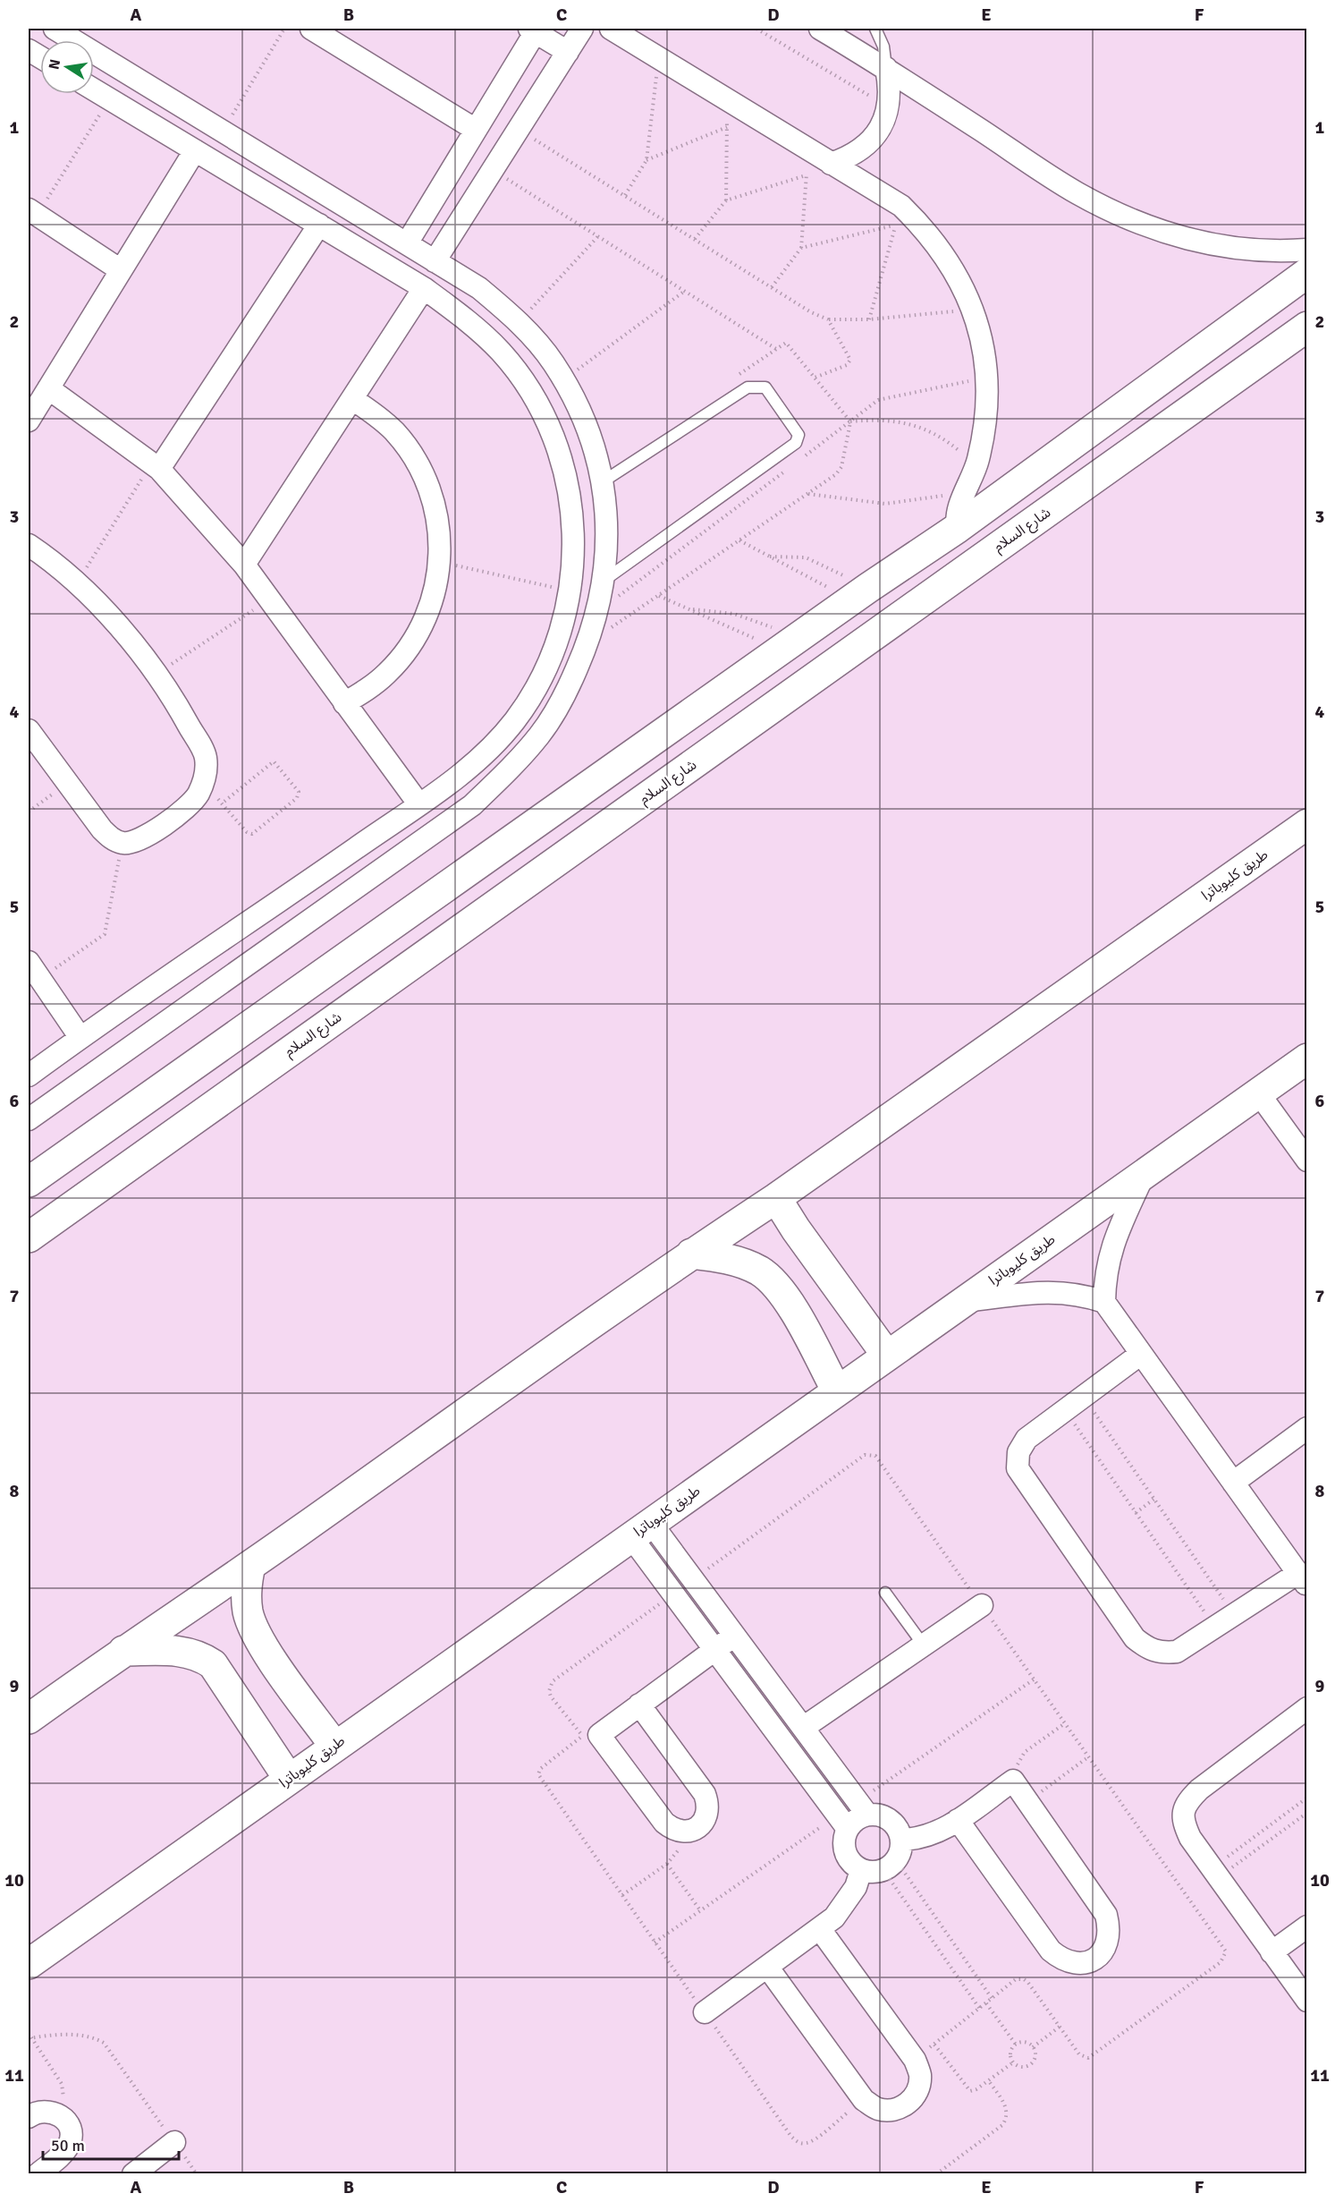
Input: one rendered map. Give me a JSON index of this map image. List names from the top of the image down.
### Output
{
  "streets": {
    "main road": ["شارع السلام", "طريق كليوباترا"]
  },
  "scale_bar": "50 m",
  "north": "left",
  "grid": {
    "columns": [
      "A",
      "B",
      "C",
      "D",
      "E",
      "F"
    ],
    "rows": [
      "1",
      "2",
      "3",
      "4",
      "5",
      "6",
      "7",
      "8",
      "9",
      "10",
      "11"
    ]
  }
}
